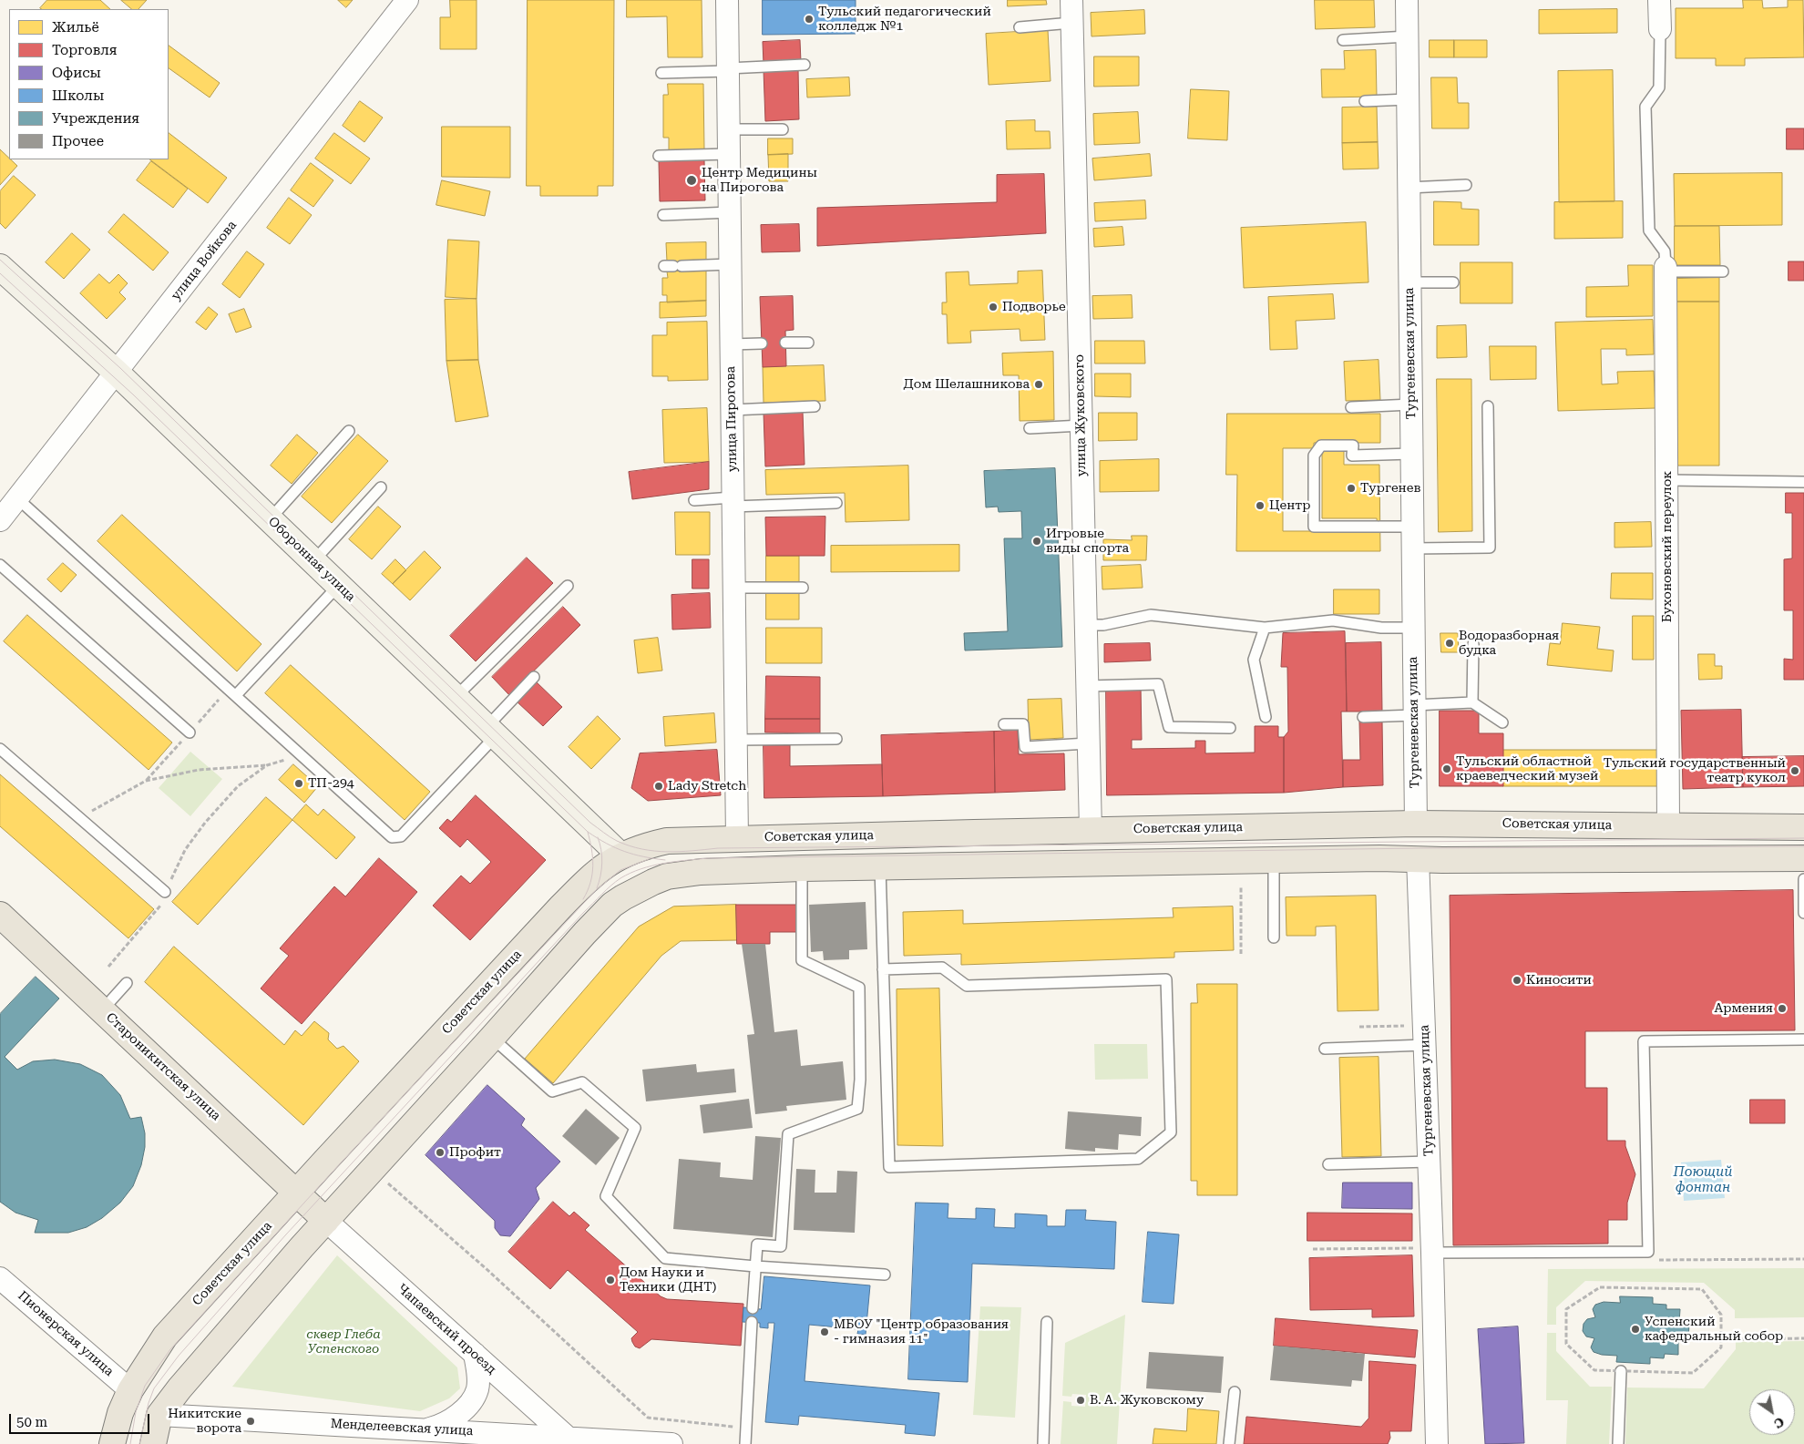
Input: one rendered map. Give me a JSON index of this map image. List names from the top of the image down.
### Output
{
  "streets": {
    "main road": [
      "Тургеневская улица",
      "Оборонная улица",
      "Советская улица",
      "Староникитская улица"
    ],
    "street": [
      "улица Войкова",
      "улица Жуковского",
      "улица Пирогова",
      "Бухоновский переулок",
      "Чапаевский проезд",
      "Пионерская улица",
      "Менделеевская улица"
    ]
  },
  "crossings": [
    ["улица Войкова", "Оборонная улица"],
    ["Тургеневская улица", "Советская улица"],
    ["улица Жуковского", "Советская улица"],
    ["улица Пирогова", "Советская улица"],
    ["Бухоновский переулок", "Советская улица"],
    ["Оборонная улица", "Советская улица"],
    ["Советская улица", "Староникитская улица"],
    ["Советская улица", "Пионерская улица"],
    ["Староникитская улица", "Чапаевский проезд"],
    ["Чапаевский проезд", "Менделеевская улица"]
  ],
  "water": ["Поющий фонтан"],
  "parks": ["сквер Глеба Успенского"],
  "places": [
    "Тульский педагогический колледж №1",
    "Центр Медицины на Пирогова",
    "Подворье",
    "Дом Шелашникова",
    "Тургенев",
    "Центр",
    "Игровые виды спорта",
    "Водоразборная будка",
    "Тульский областной краеведческий музей",
    "Тульский государственный театр кукол",
    "ТП-294",
    "Lady Stretch",
    "Киносити",
    "Армения",
    "Профит",
    "Дом Науки и Техники (ДНТ)",
    "Успенский кафедральный собор",
    "МБОУ \"Центр образования - гимназия 11\"",
    "В. А. Жуковскому",
    "Никитские ворота"
  ],
  "legend": [
    "Жильё",
    "Торговля",
    "Офисы",
    "Школы",
    "Учреждения",
    "Прочее"
  ],
  "scale_bar": "50 m",
  "north": "bottom right"
}
